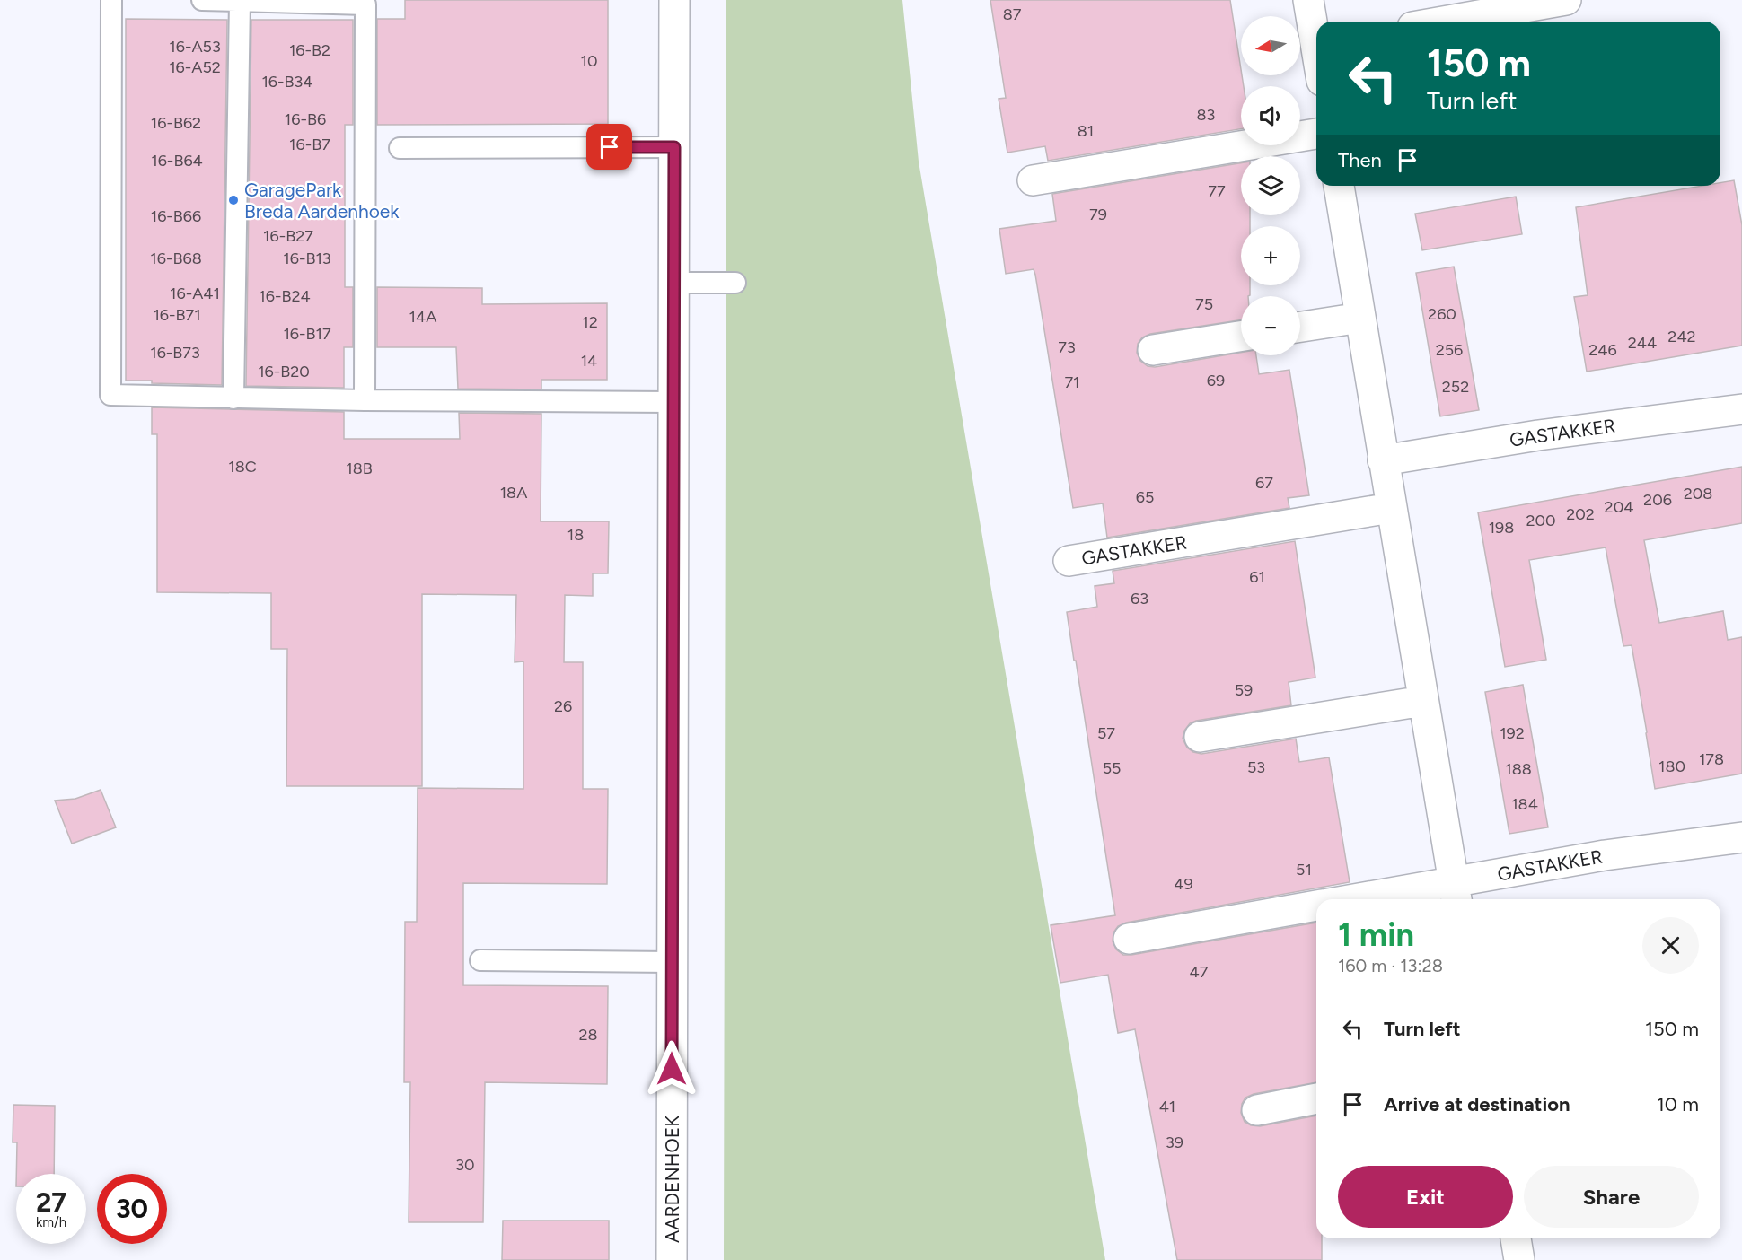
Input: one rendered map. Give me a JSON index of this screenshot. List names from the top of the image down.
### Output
{
  "streets": {
    "street": ["GASTAKKER", "AARDENHOEK"]
  },
  "places": ["GaragePark Breda Aardenhoek"],
  "house_numbers": [
    "87",
    "16-A53",
    "16-B2",
    "10",
    "16-A52",
    "16-B34",
    "83",
    "16-B6",
    "16-B62",
    "81",
    "16-B7",
    "16-B64",
    "77",
    "79",
    "16-B66",
    "16-B27",
    "16-B68",
    "16-B13",
    "16-A41",
    "16-B24",
    "75",
    "260",
    "16-B71",
    "14A",
    "12",
    "16-B17",
    "242",
    "244",
    "73",
    "256",
    "246",
    "16-B73",
    "14",
    "16-B20",
    "69",
    "71",
    "252",
    "18C",
    "18B",
    "67",
    "18A",
    "208",
    "65",
    "206",
    "204",
    "202",
    "200",
    "198",
    "18",
    "61",
    "63",
    "59",
    "26",
    "57",
    "192",
    "178",
    "180",
    "53",
    "55",
    "188",
    "184",
    "51",
    "49",
    "47",
    "28",
    "41",
    "39",
    "30"
  ],
  "north": "left",
  "page": {
    "map_buttons": ["+", "−"],
    "turn": ["150 m", "Turn left"],
    "then": "Then",
    "heading": ["1 min", "160 m · 13:28"],
    "list": [
      {
        "name": "Turn left",
        "value": "150 m"
      },
      {
        "name": "Arrive at destination",
        "value": "10 m"
      }
    ],
    "buttons": ["Exit", "Share"],
    "speed": "27 km/h",
    "limit": "30"
  }
}
